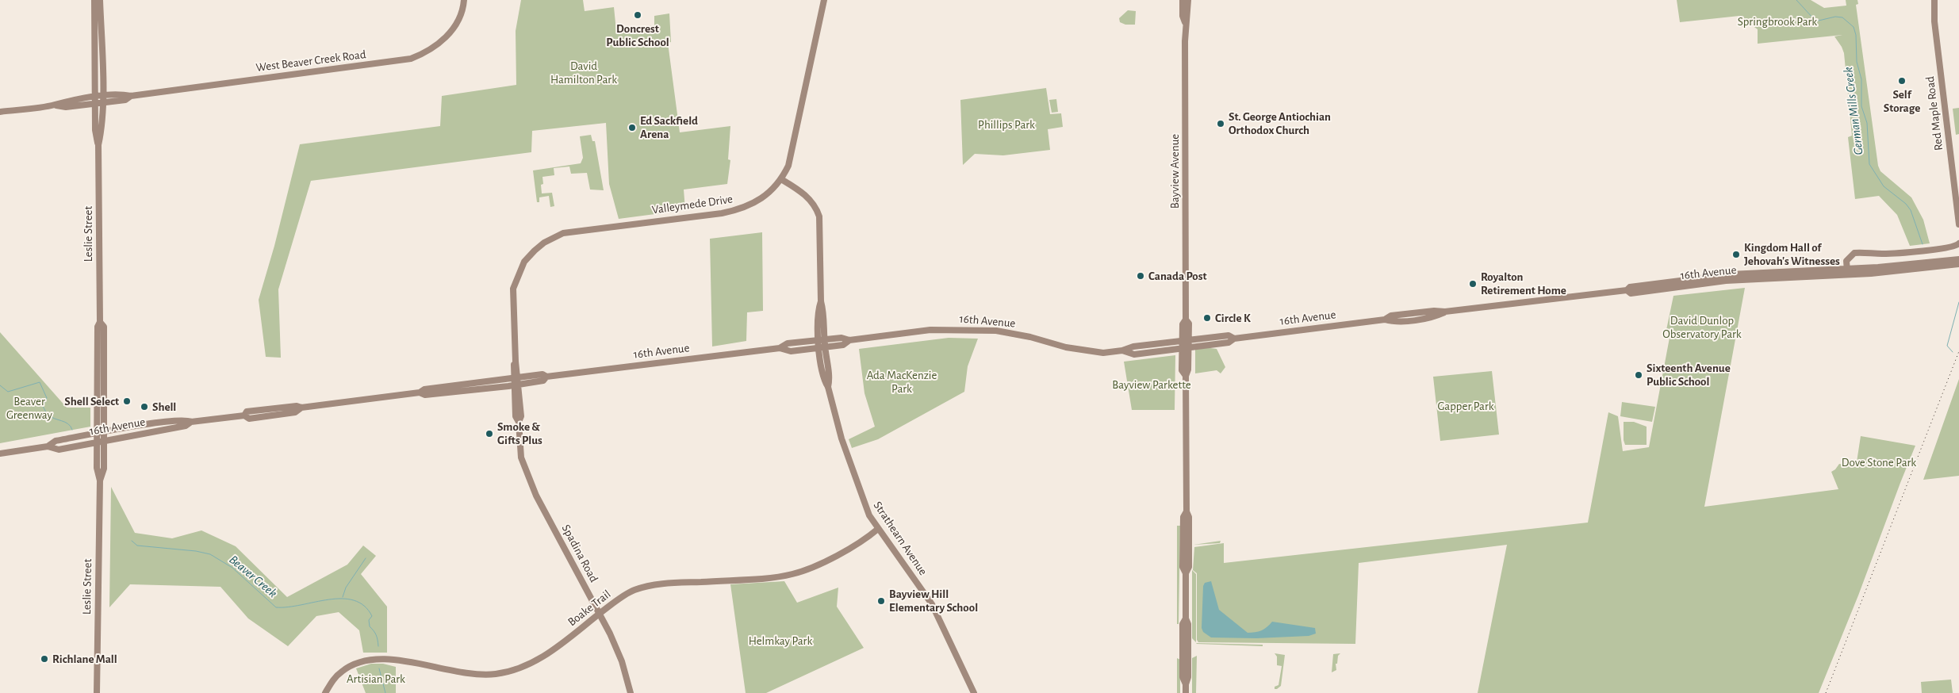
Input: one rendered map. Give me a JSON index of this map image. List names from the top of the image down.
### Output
{
  "streets": {
    "main road": [
      "West Beaver Creek Road",
      "Red Maple Road",
      "Bayview Avenue",
      "Valleymede Drive",
      "Leslie Street",
      "16th Avenue",
      "Strathearn Avenue",
      "Spadina Road",
      "Boake Trail"
    ]
  },
  "crossings": [
    ["West Beaver Creek Road", "Leslie Street"],
    ["Bayview Avenue", "16th Avenue"],
    ["Valleymede Drive", "16th Avenue"],
    ["Valleymede Drive", "Strathearn Avenue"],
    ["Valleymede Drive", "Spadina Road"],
    ["Leslie Street", "16th Avenue"],
    ["16th Avenue", "Strathearn Avenue"],
    ["16th Avenue", "Spadina Road"],
    ["Strathearn Avenue", "Boake Trail"],
    ["Spadina Road", "Boake Trail"]
  ],
  "water": ["German Mills Creek", "Beaver Creek"],
  "parks": [
    "Springbrook Park",
    "David Hamilton Park",
    "Phillips Park",
    "David Dunlop Observatory Park",
    "Ada MacKenzie Park",
    "Bayview Parkette",
    "Beaver Greenway",
    "Gapper Park",
    "Dove Stone Park",
    "Helmkay Park",
    "Artisian Park"
  ],
  "places": [
    "Doncrest Public School",
    "Self Storage",
    "St. George Antiochian Orthodox Church",
    "Ed Sackfield Arena",
    "Kingdom Hall of Jehovah's Witnesses",
    "Canada Post",
    "Royalton Retirement Home",
    "Circle K",
    "Sixteenth Avenue Public School",
    "Shell Select",
    "Shell",
    "Smoke & Gifts Plus",
    "Bayview Hill Elementary School",
    "Richlane Mall"
  ]
}
